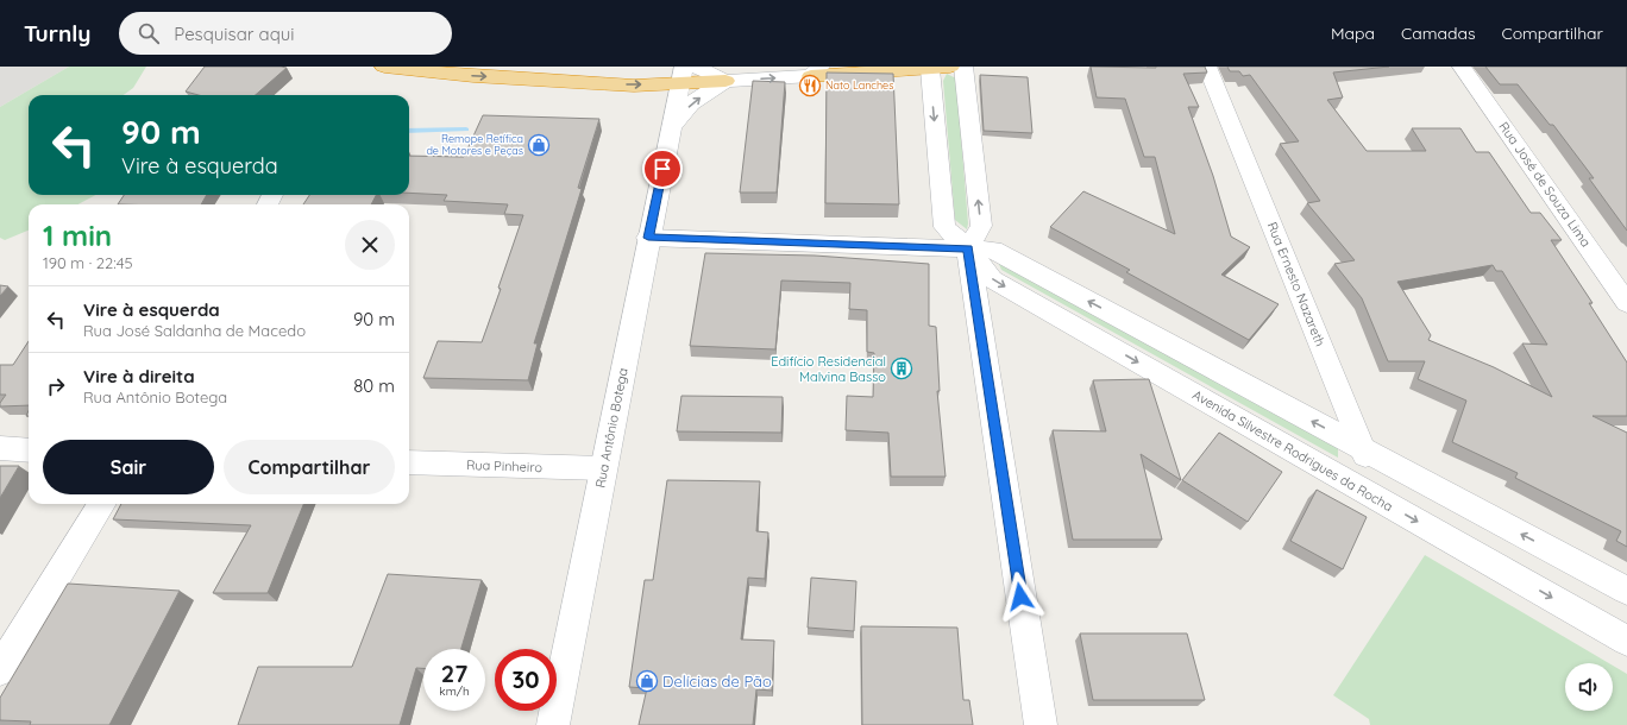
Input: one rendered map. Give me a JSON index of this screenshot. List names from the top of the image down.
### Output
{
  "streets": {
    "street": [
      "Rua José de Souza Lima",
      "Rua Ernesto Nazareth",
      "Rua Antônio Botega",
      "Avenida Silvestre Rodrigues da Rocha",
      "Rua Pinheiro"
    ]
  },
  "crossings": [
    ["Rua Ernesto Nazareth", "Avenida Silvestre Rodrigues da Rocha"],
    ["Rua Antônio Botega", "Rua Pinheiro"]
  ],
  "places": {
    "restaurant": ["Nato Lanches"],
    "shop": ["Remope Retífica de Motores e Peças", "Delícias de Pão"],
    "building": ["Edifício Residencial Malvina Basso"]
  },
  "page": {
    "header": "Turnly",
    "search": "Pesquisar aqui",
    "nav": ["Mapa", "Camadas", "Compartilhar"],
    "turn": ["90 m", "Vire à esquerda"],
    "heading": ["1 min", "190 m · 22:45"],
    "list": [
      {
        "name": "Vire à esquerda",
        "note": "Rua José Saldanha de Macedo",
        "value": "90 m"
      },
      {
        "name": "Vire à direita",
        "note": "Rua Antônio Botega",
        "value": "80 m"
      }
    ],
    "buttons": ["Sair", "Compartilhar"],
    "speed": "27 km/h",
    "limit": "30"
  }
}
